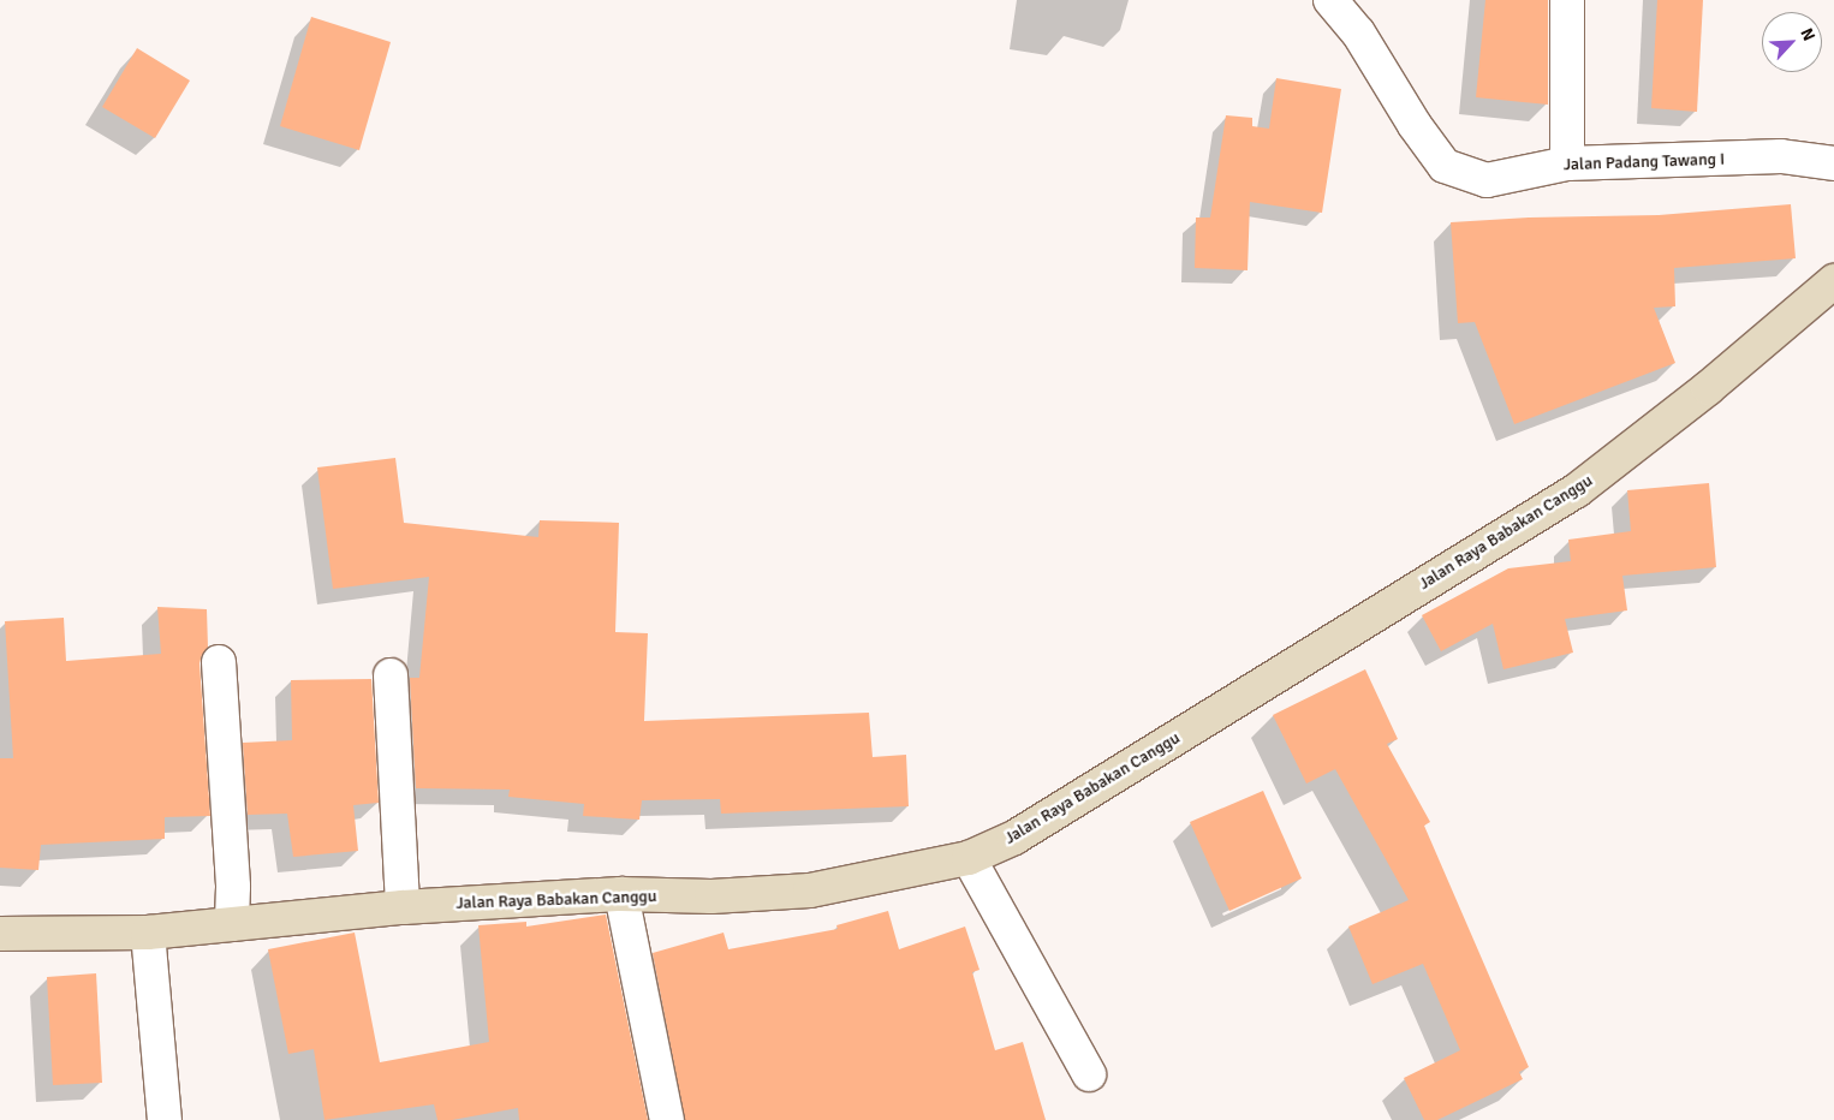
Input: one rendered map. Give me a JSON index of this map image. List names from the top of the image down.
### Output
{
  "streets": {
    "street": ["Jalan Padang Tawang I", "Jalan Raya Babakan Canggu"]
  },
  "north": "top right"
}
